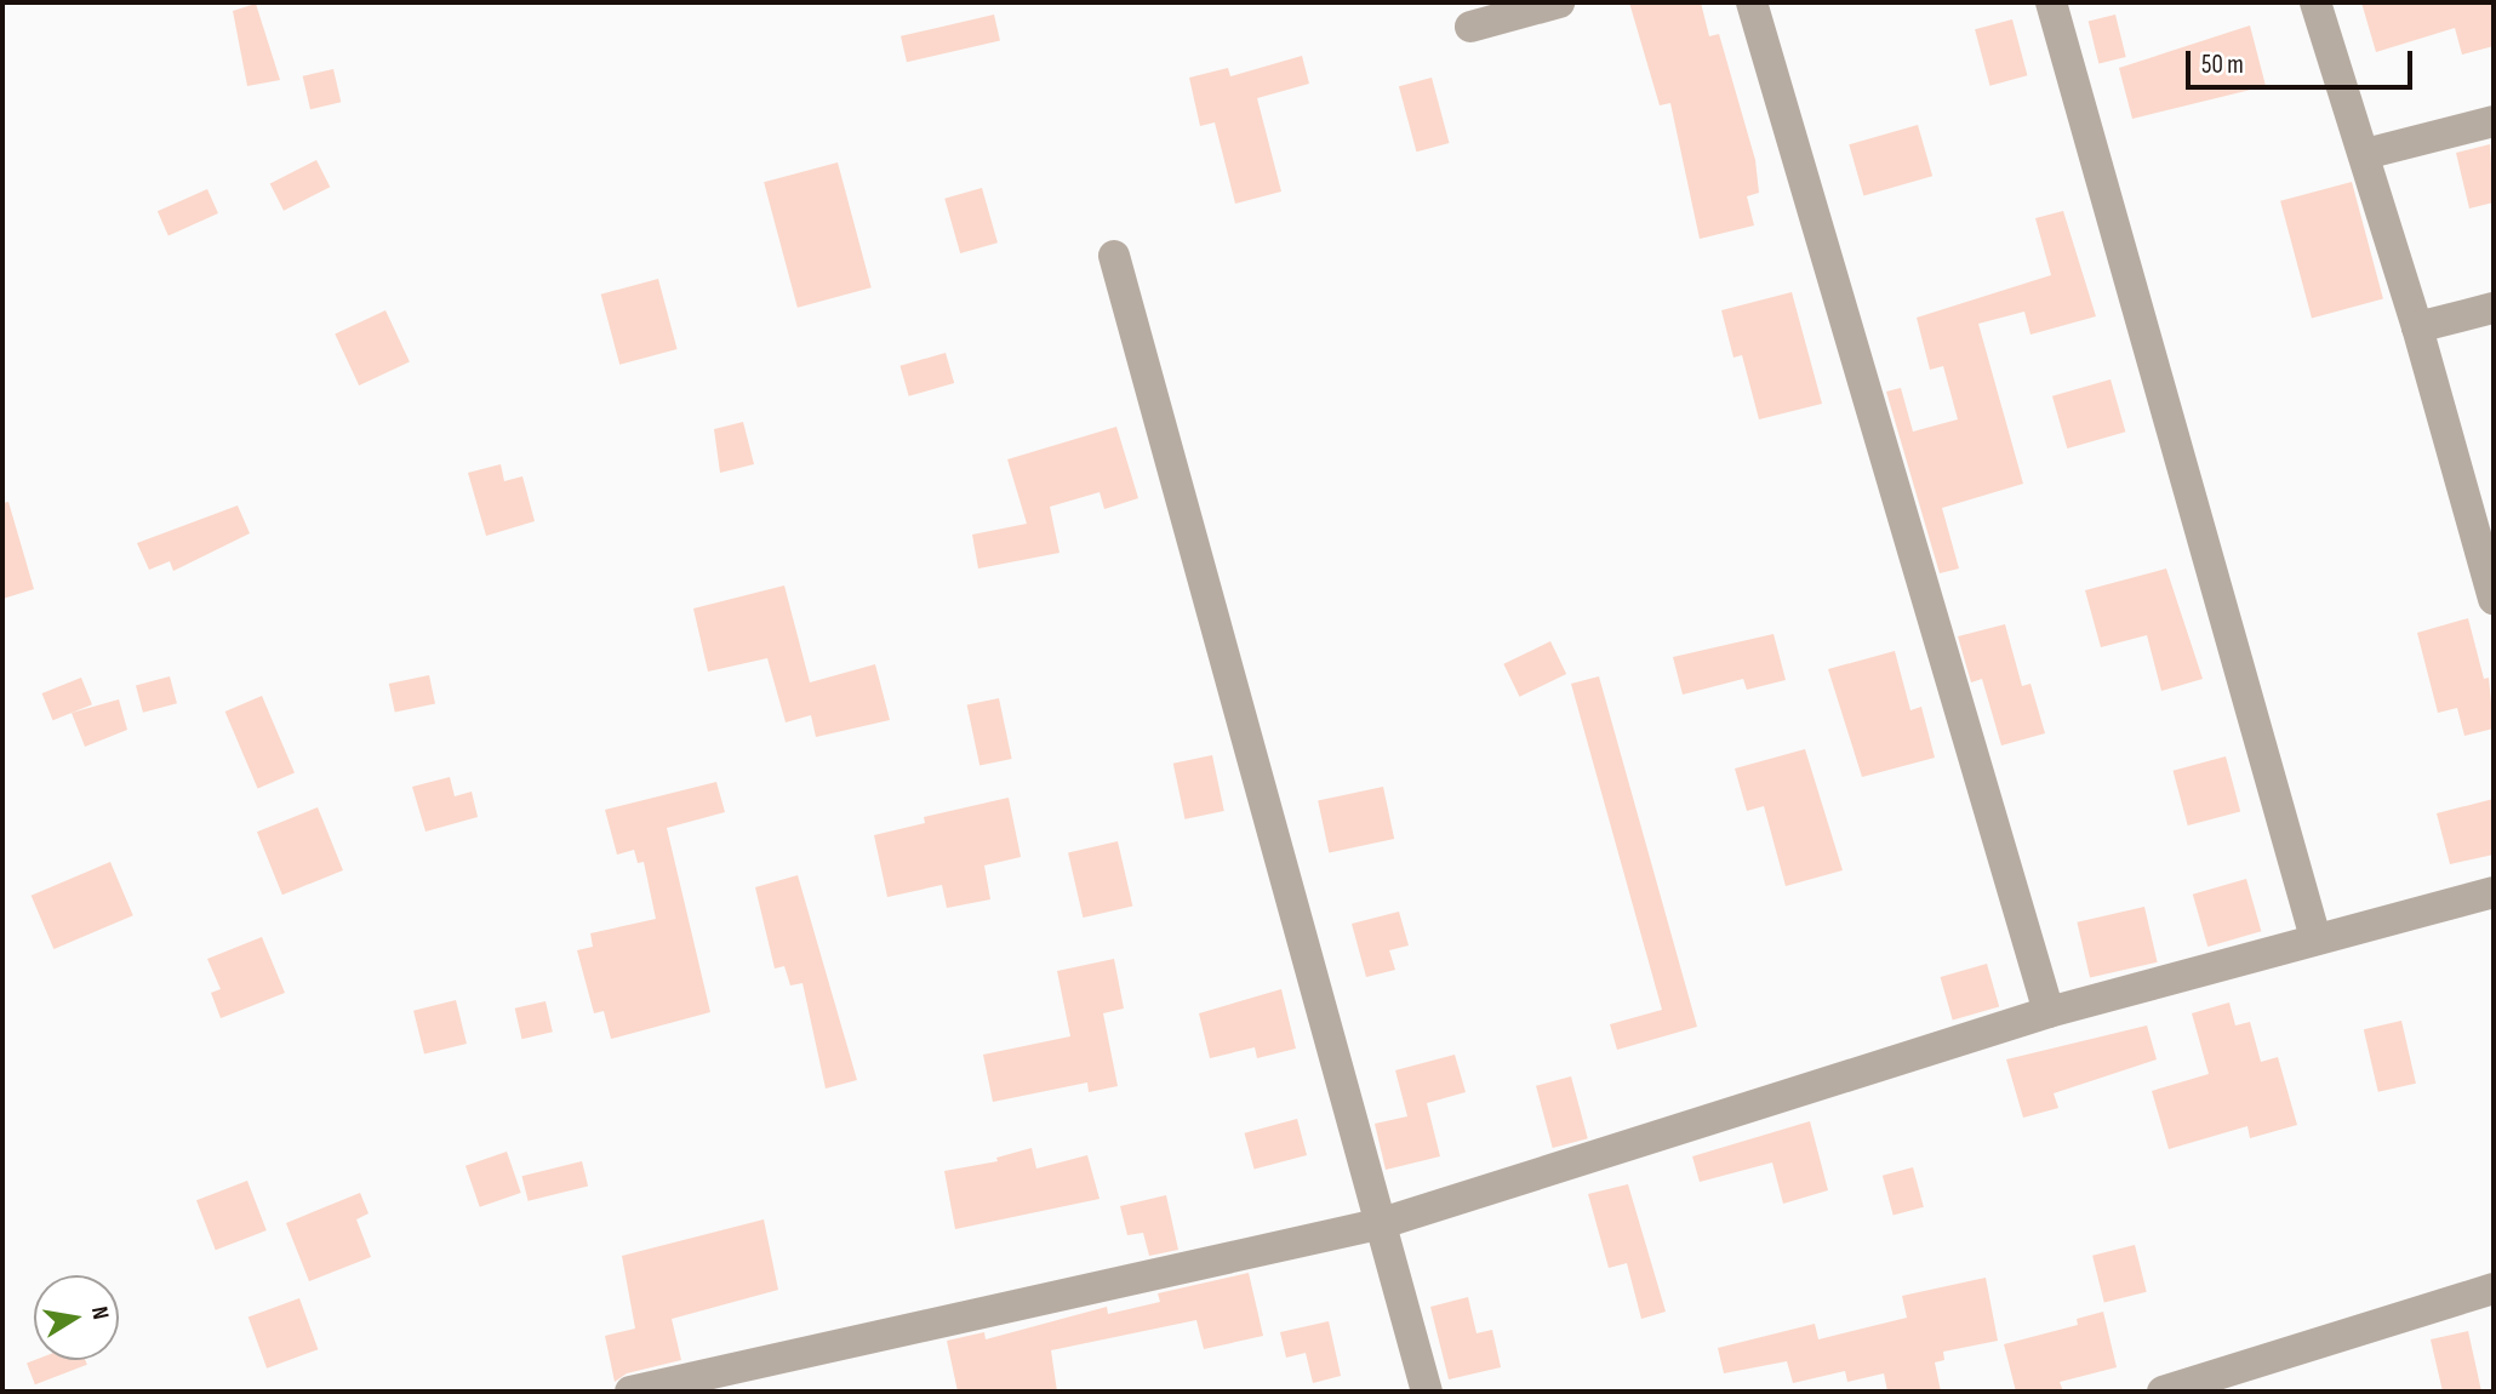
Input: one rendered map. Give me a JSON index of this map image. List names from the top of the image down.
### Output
{
  "scale_bar": "50 m",
  "north": "right"
}
